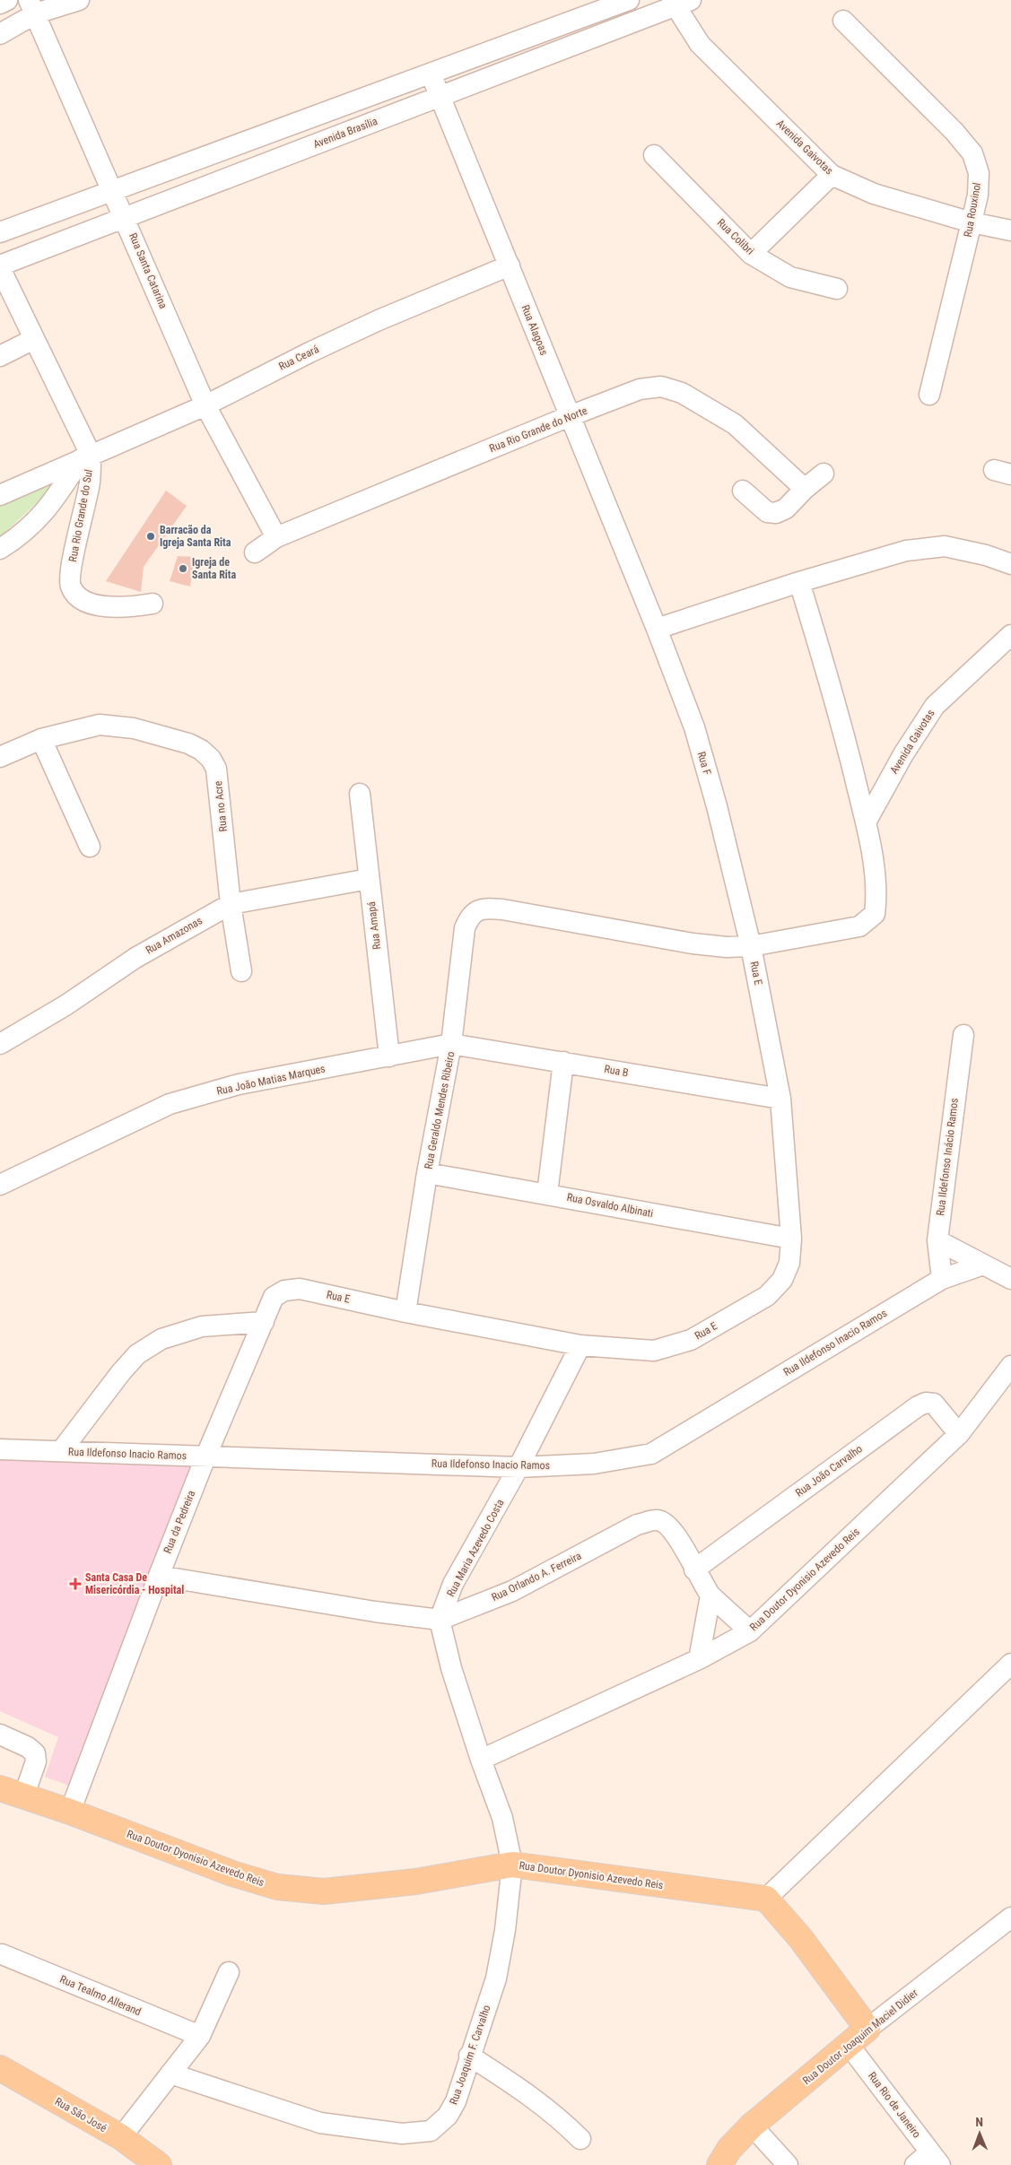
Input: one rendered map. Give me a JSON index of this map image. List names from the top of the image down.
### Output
{
  "streets": {
    "main road": ["Rua Doutor Dyonisio Azevedo Reis", "Rua Doutor Joaquim Maciel Didier", "Rua São José"],
    "street": [
      "Avenida Brasília",
      "Avenida Gaivotas",
      "Rua Rouxinol",
      "Rua Colibri",
      "Rua Santa Catarina",
      "Rua Alagoas",
      "Rua Ceará",
      "Rua Rio Grande do Norte",
      "Rua Rio Grande do Sul",
      "Rua F",
      "Rua no Acre",
      "Rua Amapá",
      "Rua Amazonas",
      "Rua E",
      "Rua B",
      "Rua João Matias Marques",
      "Rua Geraldo Mendes Ribeiro",
      "Rua Ildefonso Inácio Ramos",
      "Rua Osvaldo Albinati",
      "Rua Ildefonso Inacio Ramos",
      "Rua João Carvalho",
      "Rua da Pedreira",
      "Rua Maria Azevedo Costa",
      "Rua Orlando A. Ferreira",
      "Rua Tealmo Allerand",
      "Rua Joaquim F. Carvalho",
      "Rua Rio de Janeiro"
    ]
  },
  "crossings": [
    ["Avenida Brasília", "Avenida Gaivotas"],
    ["Avenida Brasília", "Rua Santa Catarina"],
    ["Avenida Brasília", "Rua Alagoas"],
    ["Avenida Brasília", "Rua Rio Grande do Sul"],
    ["Avenida Gaivotas", "Rua Rouxinol"],
    ["Rua Santa Catarina", "Rua Ceará"],
    ["Rua Santa Catarina", "Rua Rio Grande do Norte"],
    ["Rua Alagoas", "Rua Ceará"],
    ["Rua Alagoas", "Rua Rio Grande do Norte"],
    ["Rua Alagoas", "Rua F"],
    ["Rua Ceará", "Rua Rio Grande do Sul"],
    ["Rua F", "Rua E"],
    ["Rua F", "Rua Geraldo Mendes Ribeiro"],
    ["Rua no Acre", "Rua Amazonas"],
    ["Rua Amapá", "Rua Amazonas"],
    ["Rua Amapá", "Rua João Matias Marques"],
    ["Rua E", "Rua B"],
    ["Rua E", "Rua Geraldo Mendes Ribeiro"],
    ["Rua E", "Rua Osvaldo Albinati"],
    ["Rua E", "Rua da Pedreira"],
    ["Rua E", "Rua Maria Azevedo Costa"],
    ["Rua B", "Rua João Matias Marques"],
    ["Rua B", "Rua Geraldo Mendes Ribeiro"],
    ["Rua João Matias Marques", "Rua Geraldo Mendes Ribeiro"],
    ["Rua Geraldo Mendes Ribeiro", "Rua Osvaldo Albinati"],
    ["Rua Ildefonso Inácio Ramos", "Rua Ildefonso Inacio Ramos"],
    ["Rua Ildefonso Inacio Ramos", "Rua da Pedreira"],
    ["Rua Ildefonso Inacio Ramos", "Rua Maria Azevedo Costa"],
    ["Rua João Carvalho", "Rua Orlando A. Ferreira"],
    ["Rua João Carvalho", "Rua Doutor Dyonisio Azevedo Reis"],
    ["Rua da Pedreira", "Rua Orlando A. Ferreira"],
    ["Rua da Pedreira", "Rua Doutor Dyonisio Azevedo Reis"],
    ["Rua Maria Azevedo Costa", "Rua Orlando A. Ferreira"],
    ["Rua Orlando A. Ferreira", "Rua Doutor Dyonisio Azevedo Reis"],
    ["Rua Doutor Dyonisio Azevedo Reis", "Rua Joaquim F. Carvalho"],
    ["Rua Doutor Joaquim Maciel Didier", "Rua Rio de Janeiro"]
  ],
  "places": {
    "other": ["Barracão da Igreja Santa Rita", "Igreja de Santa Rita"],
    "health": ["Santa Casa De Misericórdia - Hospital"]
  },
  "north": "top"
}
